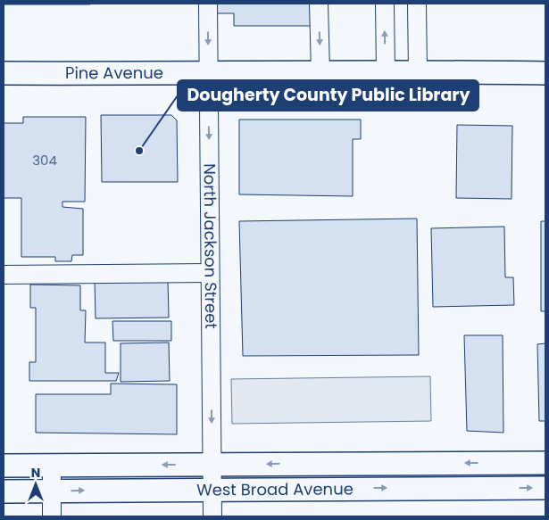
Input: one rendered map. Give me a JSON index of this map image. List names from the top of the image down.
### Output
{
  "streets": {
    "main road": ["Pine Avenue", "West Broad Avenue"],
    "street": ["North Jackson Street"]
  },
  "crossings": [
    ["Pine Avenue", "North Jackson Street"],
    ["North Jackson Street", "West Broad Avenue"]
  ],
  "one_way": ["North Jackson Street"],
  "places": ["Dougherty County Public Library"],
  "house_numbers": ["304"],
  "north": "top"
}
